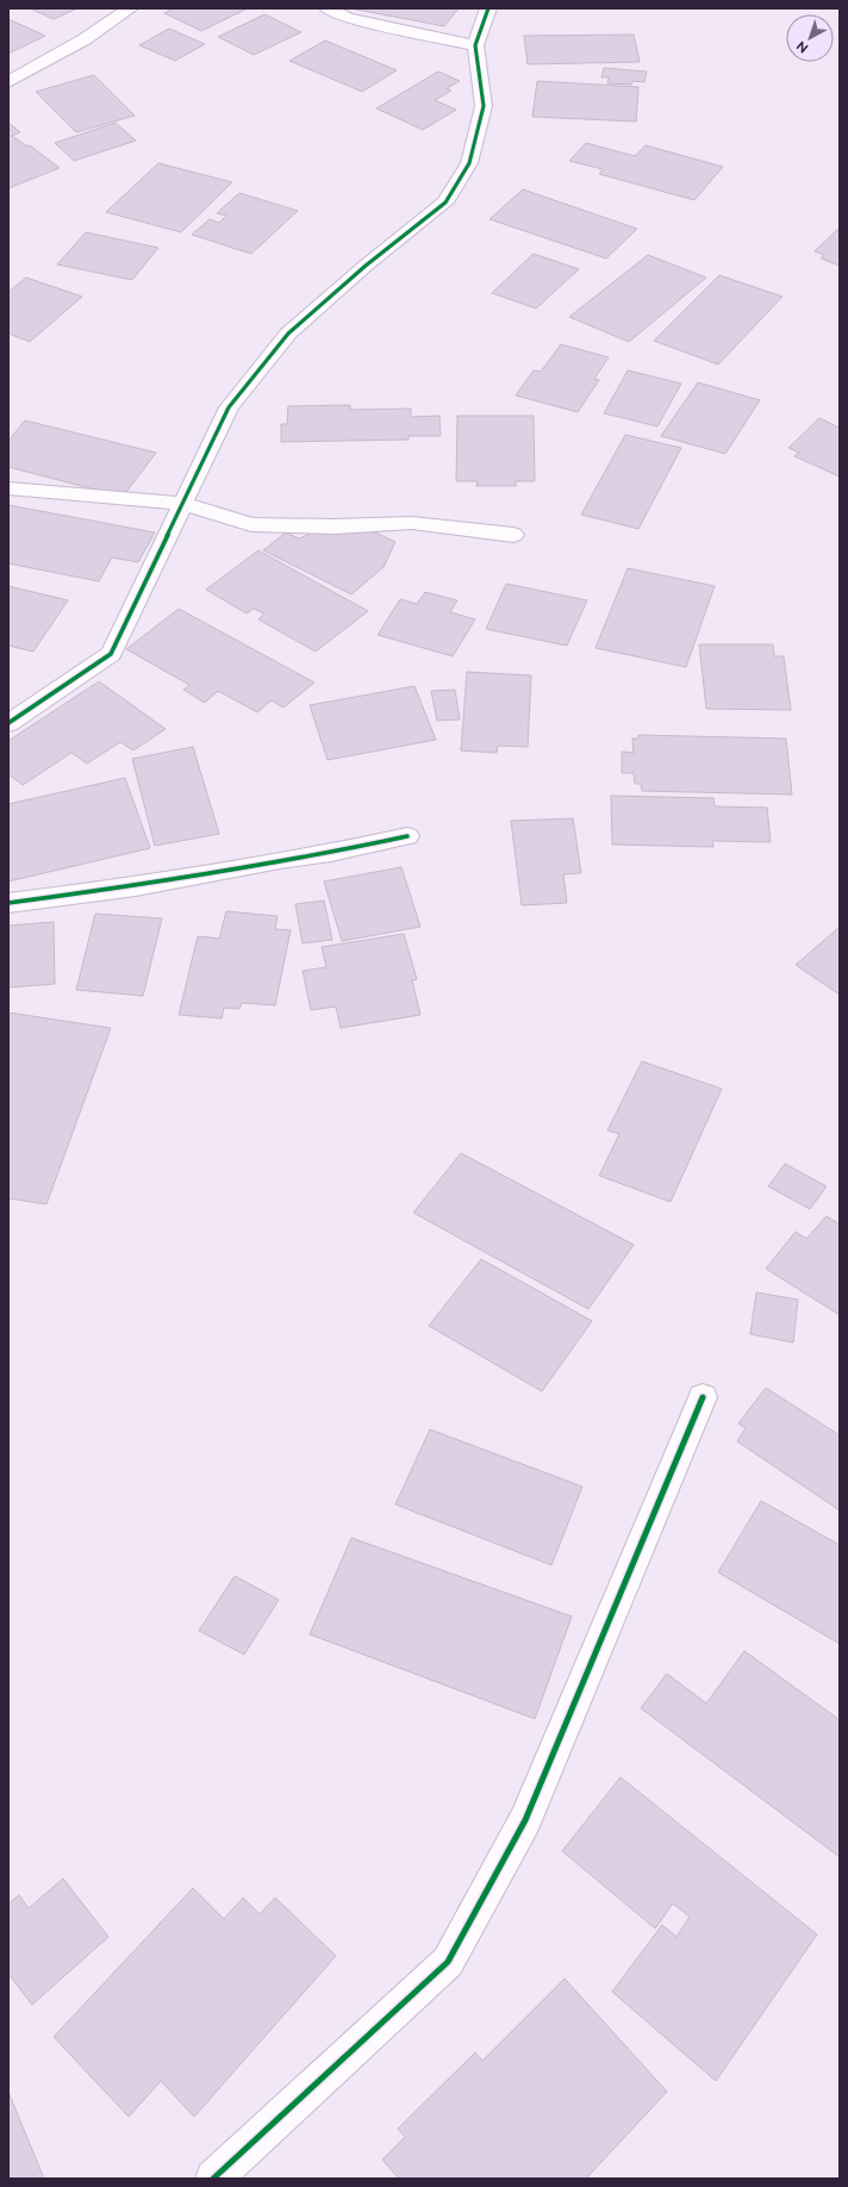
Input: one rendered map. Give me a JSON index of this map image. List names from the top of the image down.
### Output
{
  "north": "bottom left"
}
